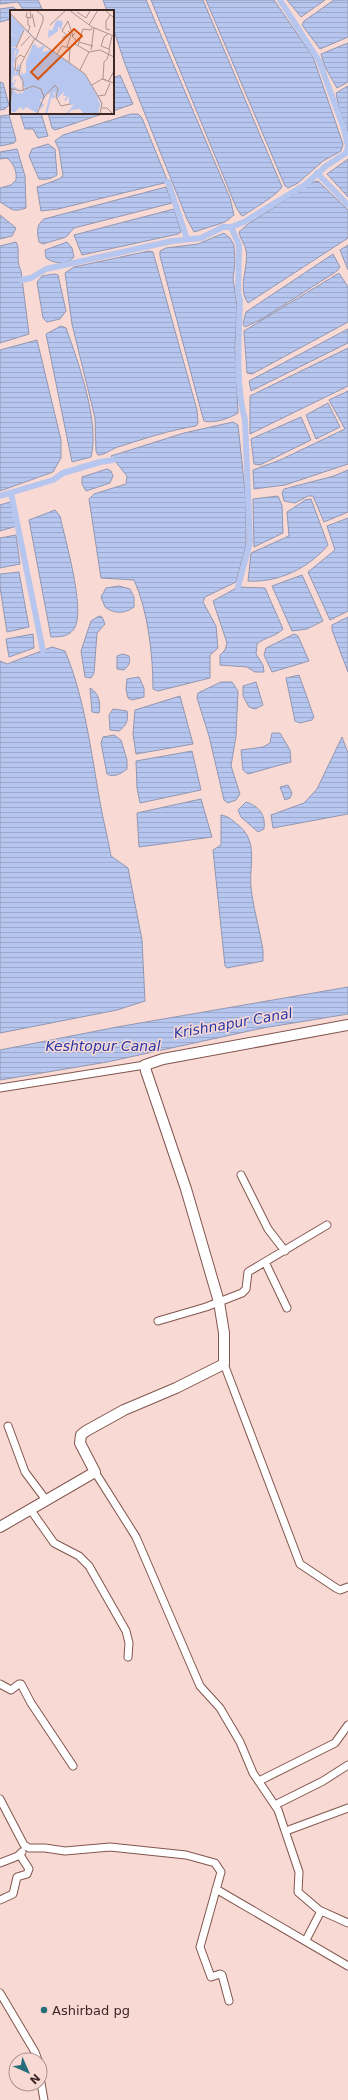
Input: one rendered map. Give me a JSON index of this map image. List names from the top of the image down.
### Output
{
  "water": ["Krishnapur Canal", "Keshtopur Canal"],
  "places": ["Ashirbad pg"],
  "north": "bottom right"
}
